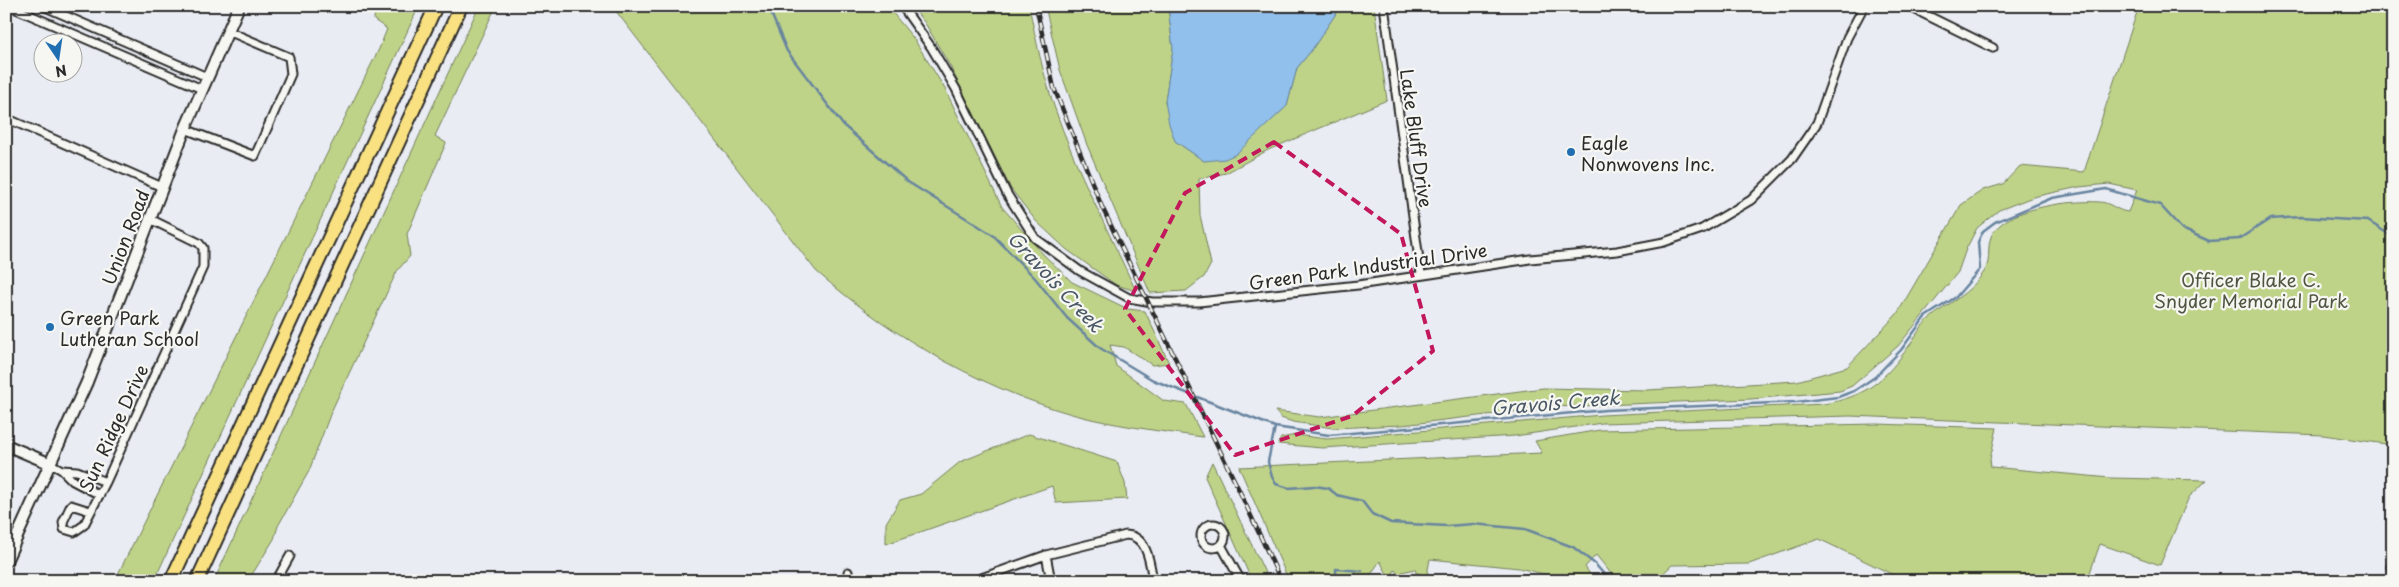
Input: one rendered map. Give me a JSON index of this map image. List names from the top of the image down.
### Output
{
  "streets": {
    "main road": ["Union Road"],
    "street": ["Lake Bluff Drive", "Green Park Industrial Drive", "Sun Ridge Drive"]
  },
  "crossings": [
    ["Lake Bluff Drive", "Green Park Industrial Drive"],
    ["Union Road", "Sun Ridge Drive"]
  ],
  "water": ["Gravois Creek"],
  "parks": ["Officer Blake C. Snyder Memorial Park"],
  "places": ["Eagle Nonwovens Inc.", "Green Park Lutheran School"],
  "north": "bottom"
}
